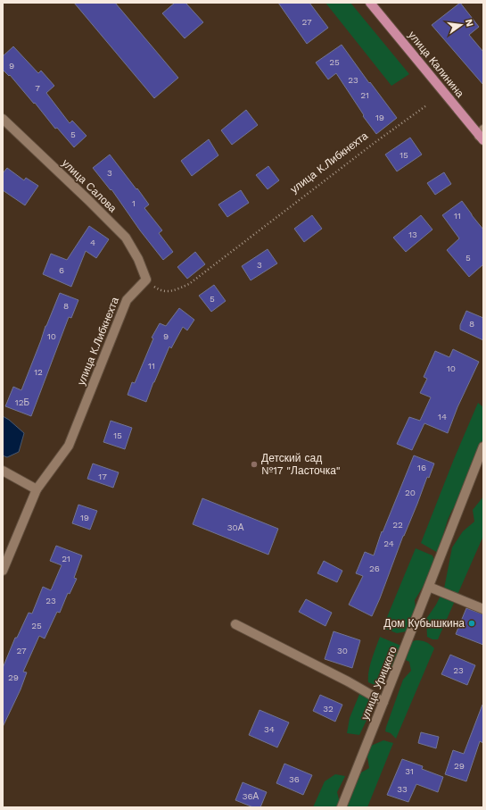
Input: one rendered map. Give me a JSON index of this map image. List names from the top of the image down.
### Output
{
  "streets": {
    "main road": ["улица Калинина"],
    "street": ["улица К.Либкнехта", "улица Салова", "улица Урицкого"]
  },
  "crossings": [
    ["улица К.Либкнехта", "улица Салова"]
  ],
  "places": ["Детский сад №17 \"Ласточка\"", "Дом Кубышкина"],
  "house_numbers": [
    "27",
    "25",
    "9",
    "23",
    "7",
    "21",
    "19",
    "5",
    "15",
    "3",
    "1",
    "11",
    "13",
    "4",
    "5",
    "3",
    "6",
    "5",
    "8",
    "8",
    "10",
    "9",
    "11",
    "10",
    "12",
    "12Б",
    "14",
    "15",
    "16",
    "17",
    "20",
    "19",
    "22",
    "30А",
    "24",
    "21",
    "26",
    "23",
    "25",
    "27",
    "30",
    "23",
    "29",
    "32",
    "34",
    "29",
    "31",
    "36",
    "33",
    "36А"
  ],
  "north": "right"
}
